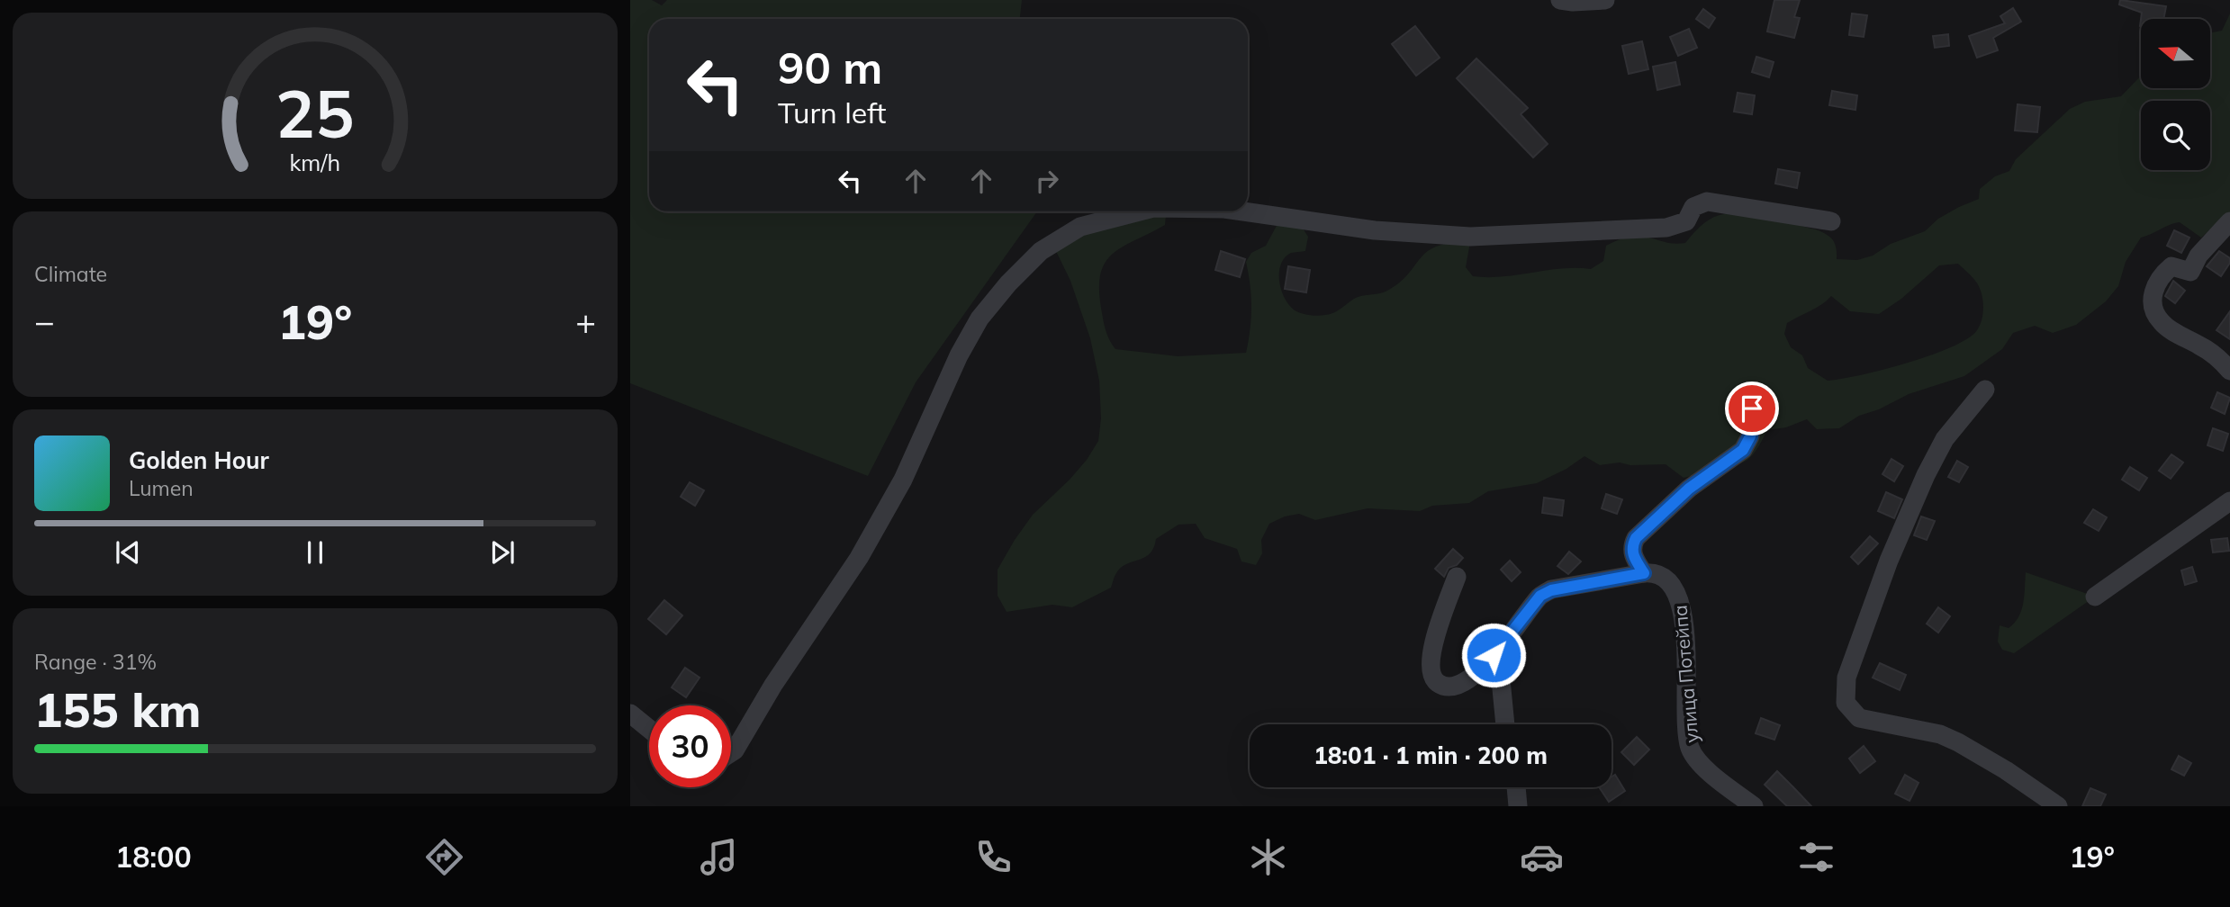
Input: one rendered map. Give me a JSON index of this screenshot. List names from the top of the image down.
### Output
{
  "streets": {
    "street": ["улица Потейпа"]
  },
  "north": "left",
  "page": {
    "turn": ["90 m", "Turn left"],
    "tile": [
      "Climate",
      ["Range · 31%", "155 km"]
    ],
    "heat": ["−", "19°", "+"],
    "song": ["Golden Hour", "Lumen"],
    "limit": "30",
    "trip": "18:01 · 1 min · 200 m",
    "tabs": ["18:00", "19°"],
    "gauge": ["25", "km/h"]
  }
}
